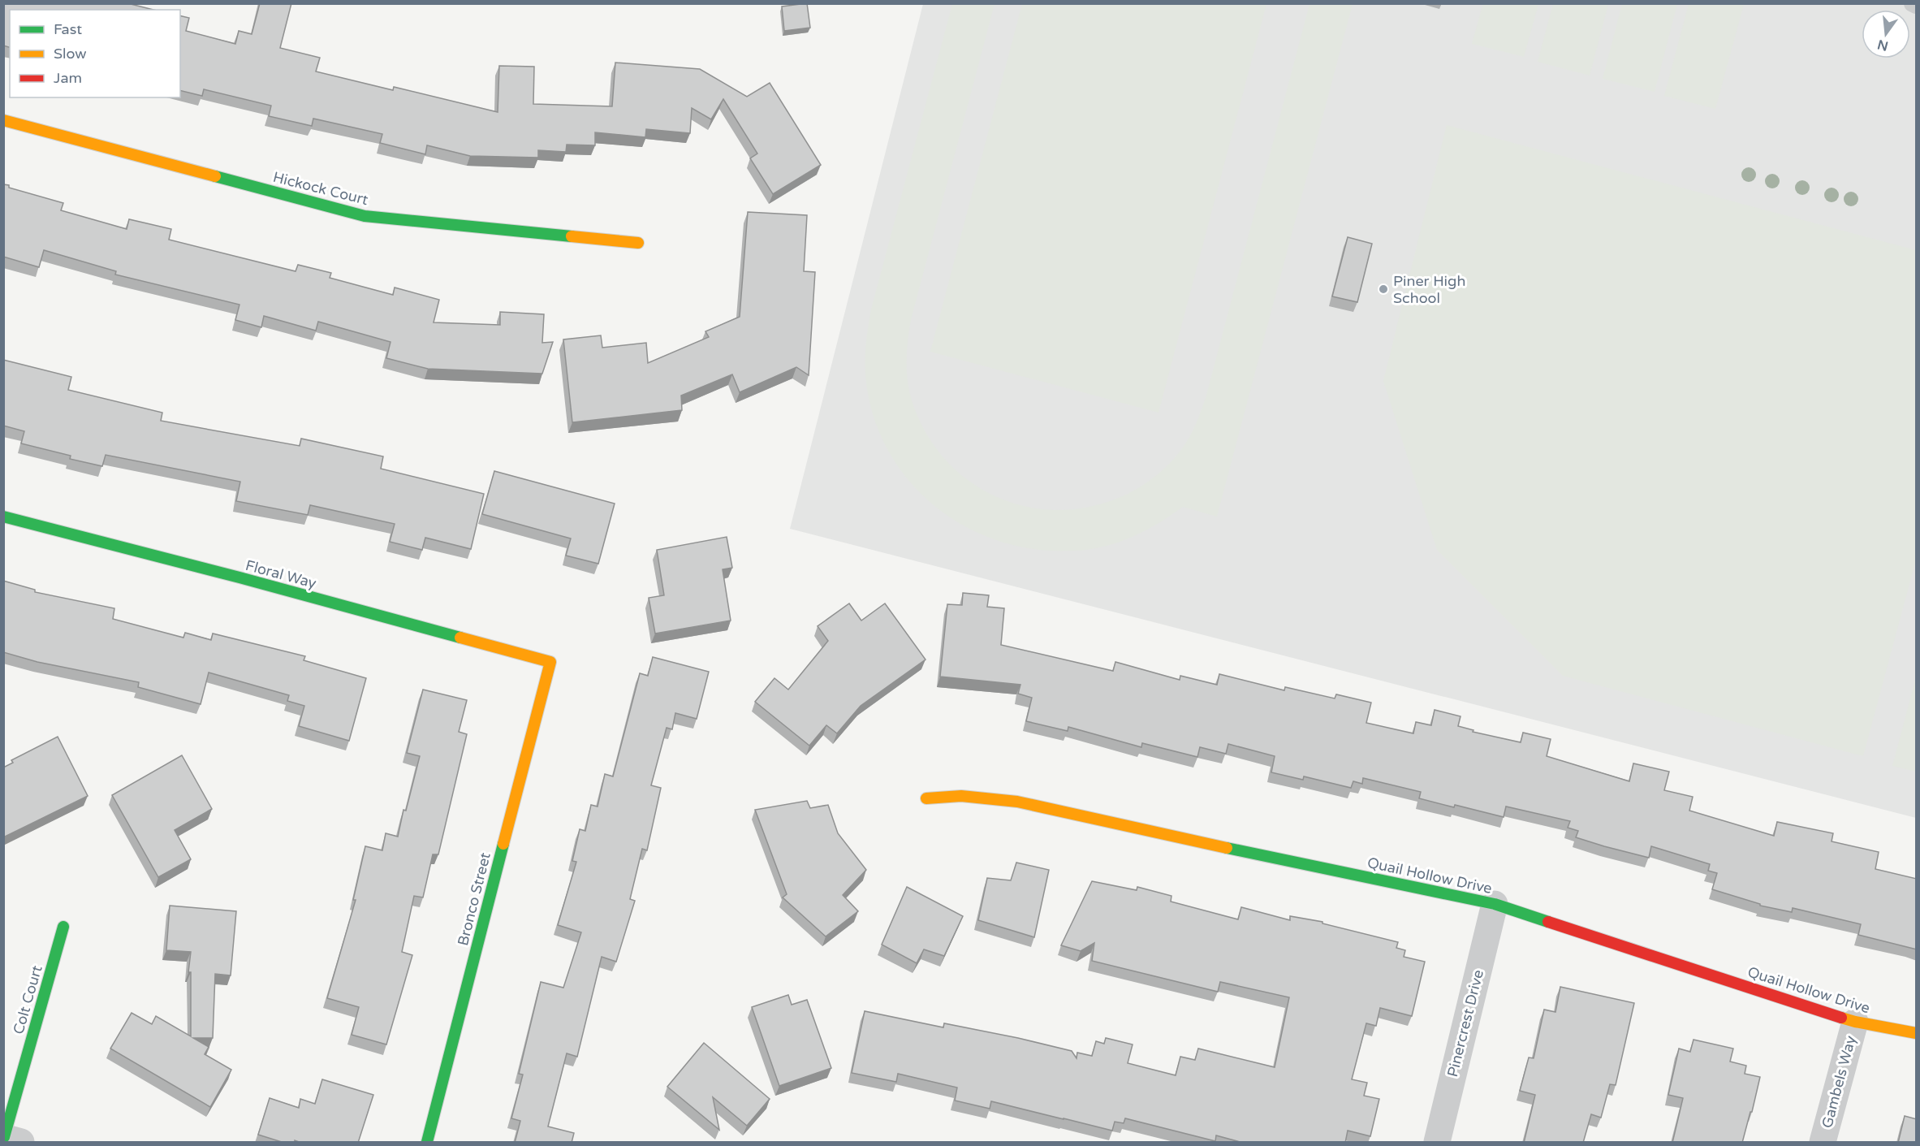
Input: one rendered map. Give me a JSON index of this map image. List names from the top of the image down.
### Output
{
  "streets": {
    "street": [
      "Hickock Court",
      "Floral Way",
      "Quail Hollow Drive",
      "Bronco Street",
      "Colt Court",
      "Pinercrest Drive",
      "Gambels Way"
    ]
  },
  "crossings": [
    ["Floral Way", "Bronco Street"],
    ["Quail Hollow Drive", "Pinercrest Drive"],
    ["Quail Hollow Drive", "Gambels Way"]
  ],
  "places": ["Piner High School"],
  "legend": ["Fast", "Slow", "Jam"],
  "north": "bottom"
}
